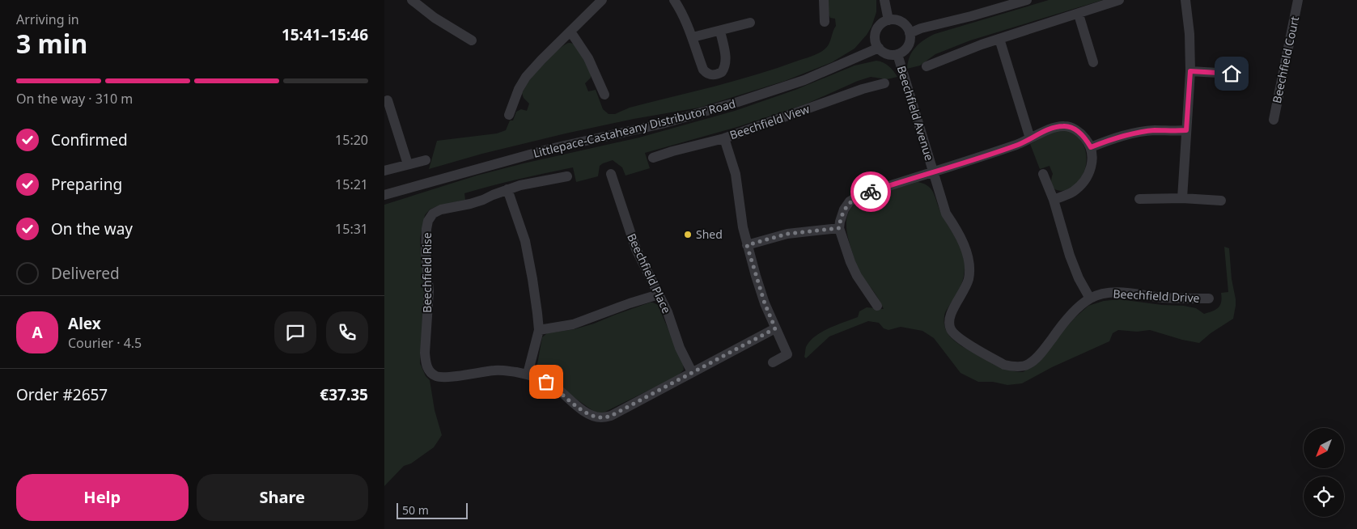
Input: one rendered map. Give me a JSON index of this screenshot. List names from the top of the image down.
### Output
{
  "streets": {
    "street": [
      "Beechfield Court",
      "Beechfield Avenue",
      "Beechfield View",
      "Littlepace-Castaheany Distributor Road",
      "Beechfield Rise",
      "Beechfield Place",
      "Beechfield Drive"
    ]
  },
  "crossings": [
    ["Beechfield Avenue", "Littlepace-Castaheany Distributor Road"],
    ["Beechfield Avenue", "Beechfield Drive"]
  ],
  "places": ["Shed"],
  "scale_bar": "50 m",
  "north": "bottom left",
  "page": {
    "heading": ["3 min", "Arriving in", "15:41–15:46"],
    "panel": [
      "Alex",
      "Courier · 4.5",
      "Order #2657",
      "€37.35"
    ],
    "bar": "On the way · 310 m",
    "list": [
      ["Confirmed", "15:20"],
      ["Preparing", "15:21"],
      ["On the way", "15:31"],
      "Delivered"
    ],
    "round": "A",
    "buttons": ["Help", "Share"],
    "scale": "50 m"
  }
}
